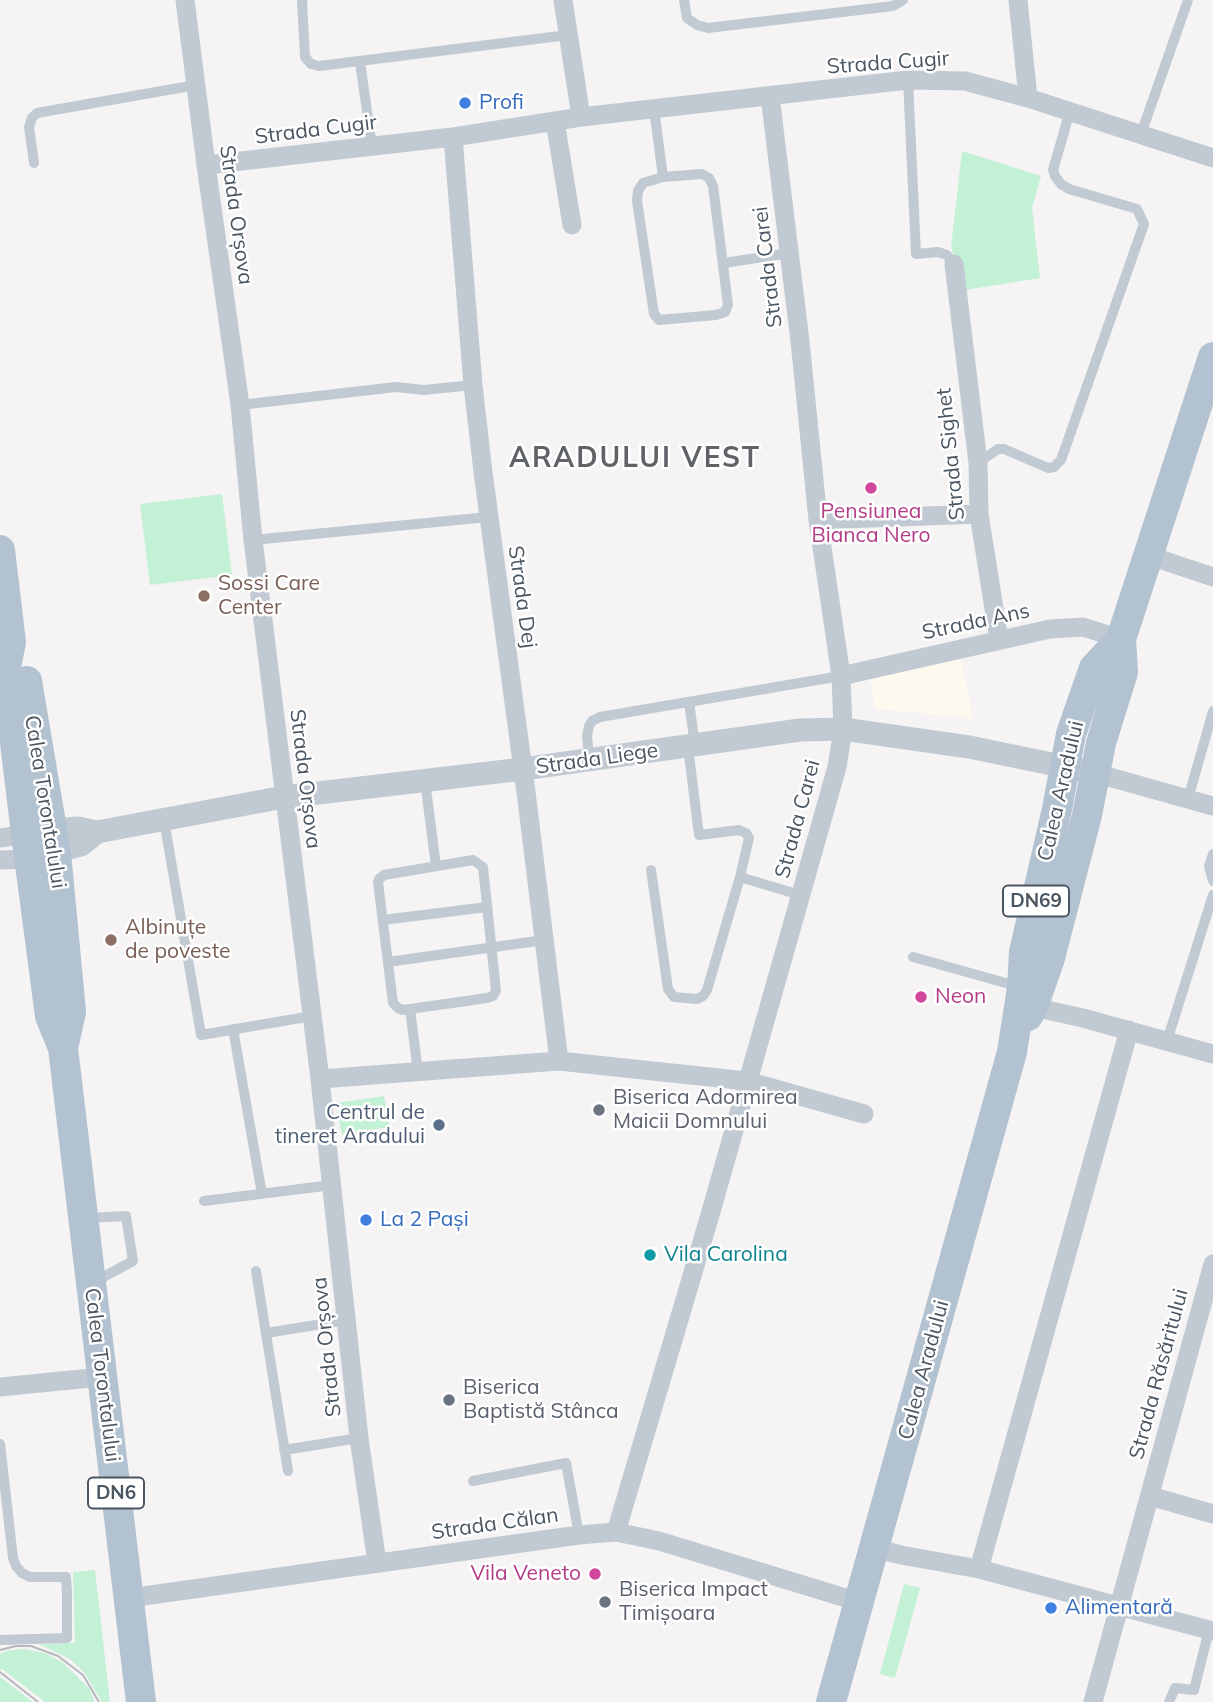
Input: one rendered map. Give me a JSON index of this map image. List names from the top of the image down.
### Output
{
  "streets": {
    "main road": [
      "Calea Aradului",
      "Calea Torontalului",
      "DN69",
      "DN6"
    ],
    "street": [
      "Strada Cugir",
      "Strada Orșova",
      "Strada Carei",
      "Strada Sighet",
      "Strada Dej",
      "Strada Ans",
      "Strada Liege",
      "Strada Răsăritului",
      "Strada Călan"
    ]
  },
  "crossings": [
    ["Strada Cugir", "Strada Orșova"],
    ["Strada Cugir", "Strada Carei"],
    ["Strada Cugir", "Strada Dej"],
    ["Strada Orșova", "Strada Liege"],
    ["Strada Orșova", "Strada Călan"],
    ["Strada Carei", "Strada Ans"],
    ["Strada Carei", "Strada Liege"],
    ["Strada Carei", "Strada Călan"],
    ["Strada Sighet", "Strada Ans"],
    ["Strada Dej", "Strada Liege"],
    ["Strada Ans", "Calea Aradului"],
    ["Strada Liege", "Calea Aradului"],
    ["Strada Liege", "Calea Torontalului"],
    ["Calea Aradului", "Strada Călan"],
    ["Calea Torontalului", "Strada Călan"]
  ],
  "districts": ["ARADULUI VEST"],
  "places": [
    "Profi",
    "Pensiunea Bianca Nero",
    "Sossi Care Center",
    "Albinuțe de poveste",
    "Neon",
    "Biserica Adormirea Maicii Domnului",
    "Centrul de tineret Aradului",
    "La 2 Pași",
    "Vila Carolina",
    "Biserica Baptistă Stânca",
    "Vila Veneto",
    "Biserica Impact Timișoara",
    "Alimentară"
  ]
}
